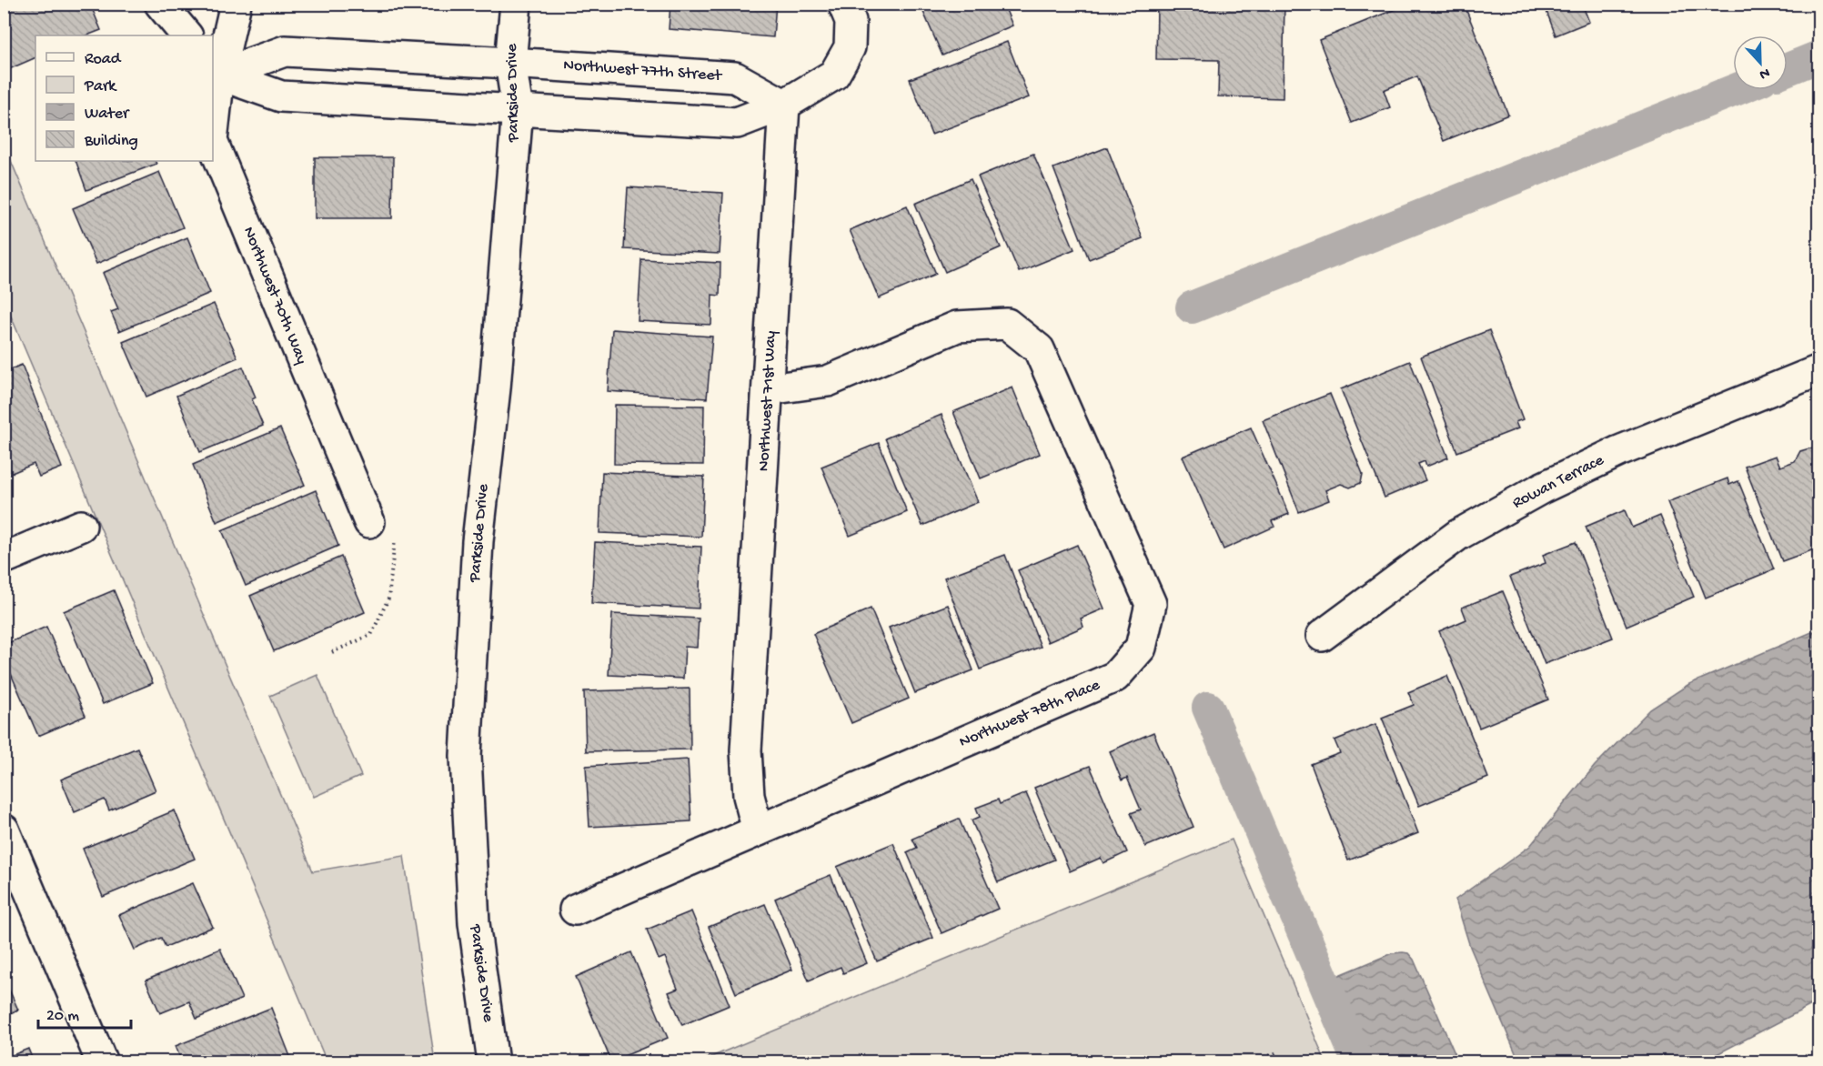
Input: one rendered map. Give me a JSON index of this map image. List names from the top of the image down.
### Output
{
  "streets": {
    "street": [
      "Northwest 77th Street",
      "Parkside Drive",
      "Northwest 70th Way",
      "Northwest 71st Way",
      "Rowan Terrace",
      "Northwest 78th Place"
    ]
  },
  "crossings": [
    ["Northwest 77th Street", "Parkside Drive"],
    ["Northwest 77th Street", "Northwest 70th Way"],
    ["Northwest 77th Street", "Northwest 71st Way"],
    ["Northwest 71st Way", "Northwest 78th Place"]
  ],
  "legend": [
    "Road",
    "Park",
    "Water",
    "Building"
  ],
  "scale_bar": "20 m",
  "north": "bottom"
}
